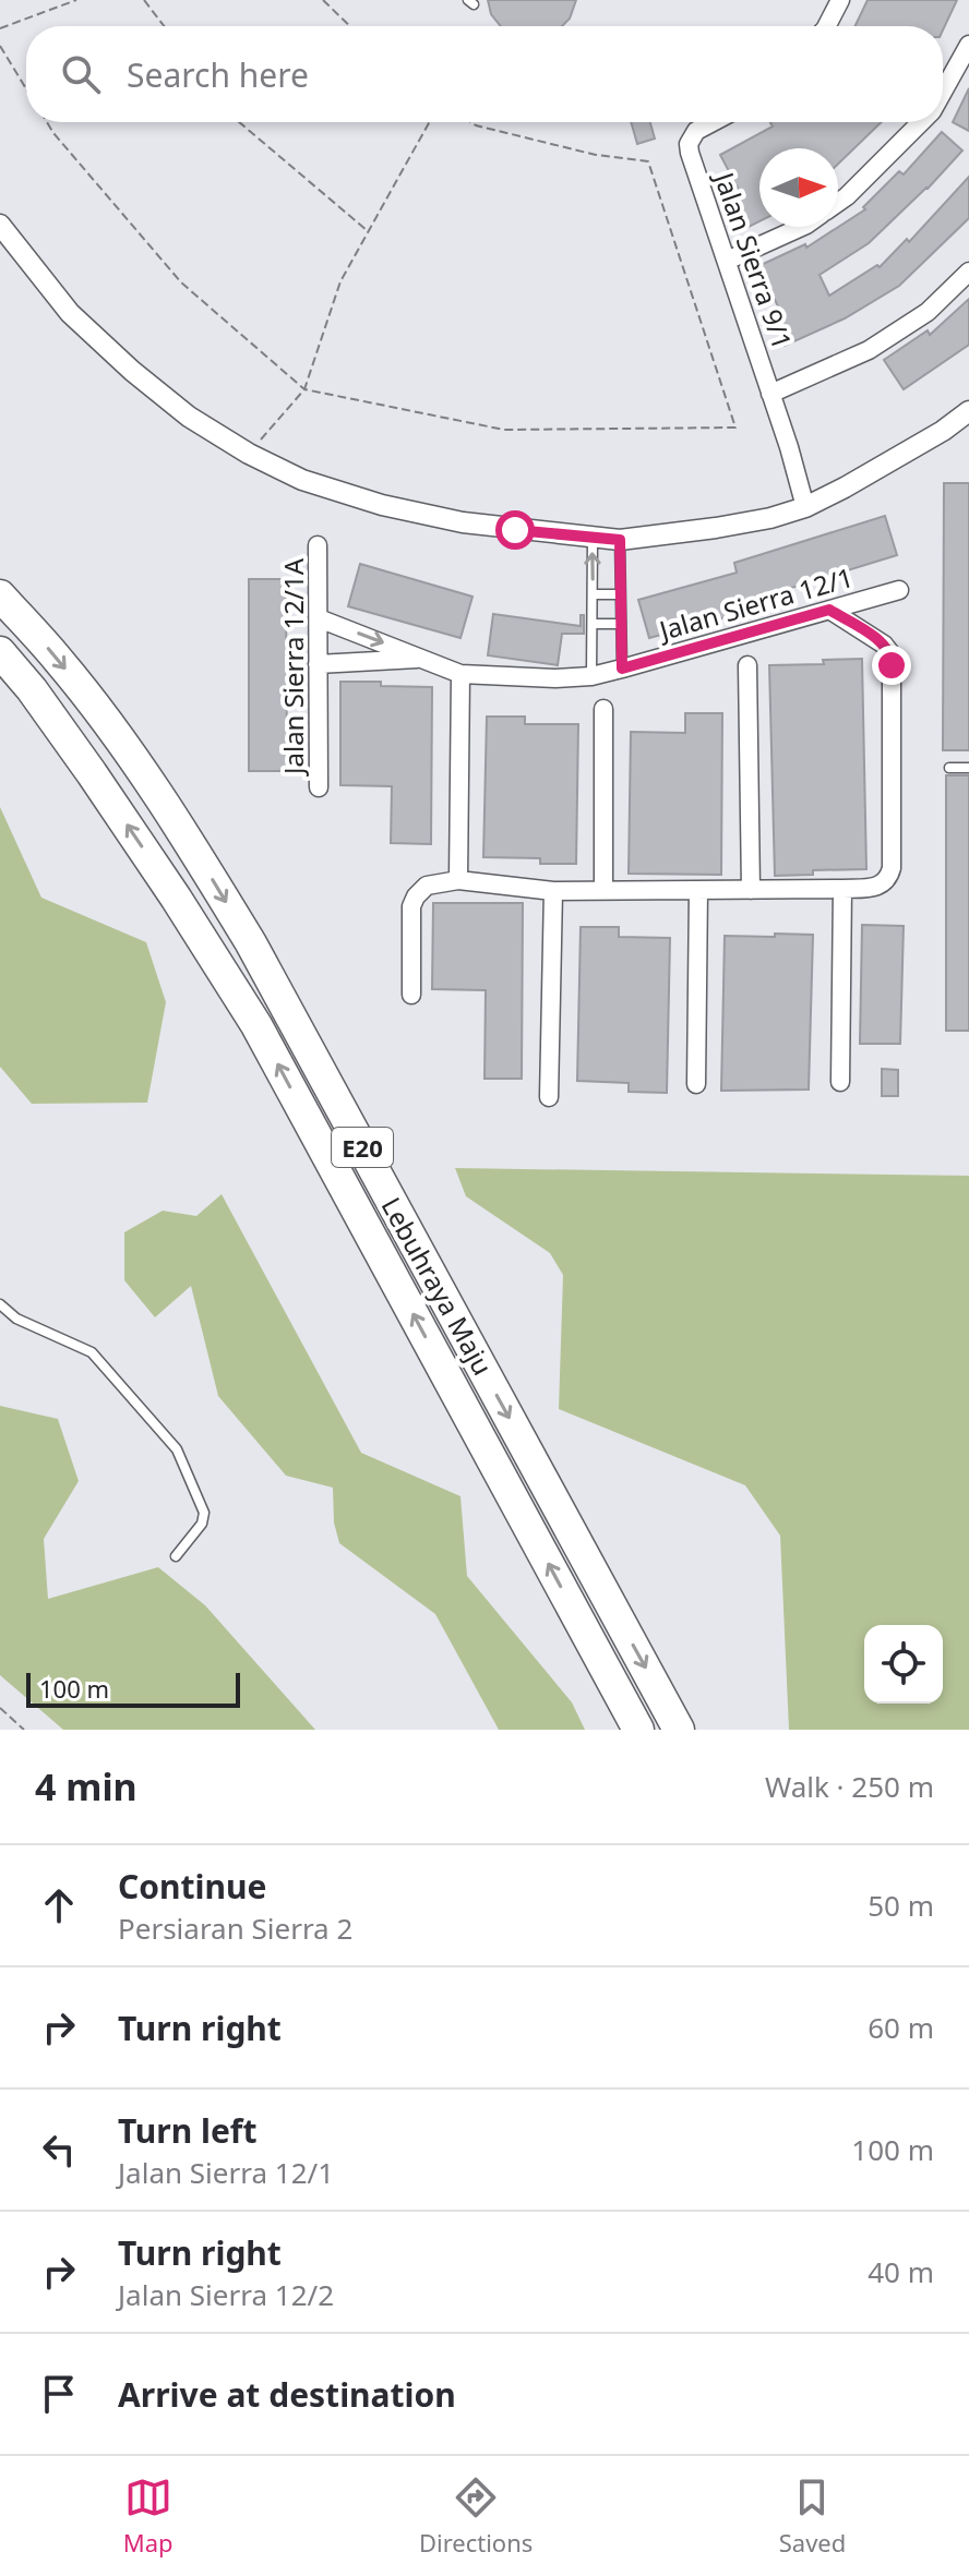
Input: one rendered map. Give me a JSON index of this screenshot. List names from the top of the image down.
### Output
{
  "streets": {
    "highway": ["E20", "Lebuhraya Maju"],
    "street": ["Jalan Sierra 9/1", "Jalan Sierra 12/1", "Jalan Sierra 12/1A"]
  },
  "crossings": [
    ["Jalan Sierra 12/1", "Jalan Sierra 12/1A"]
  ],
  "scale_bar": "100 m",
  "north": "right",
  "page": {
    "search": "Search here",
    "scale": "100 m",
    "heading": ["4 min", "Walk · 250 m"],
    "list": [
      ["Continue", "Persiaran Sierra 2", "50 m"],
      ["Turn right", "60 m"],
      ["Turn left", "Jalan Sierra 12/1", "100 m"],
      ["Turn right", "Jalan Sierra 12/2", "40 m"],
      "Arrive at destination"
    ],
    "nav": ["Map", "Directions", "Saved"]
  }
}
